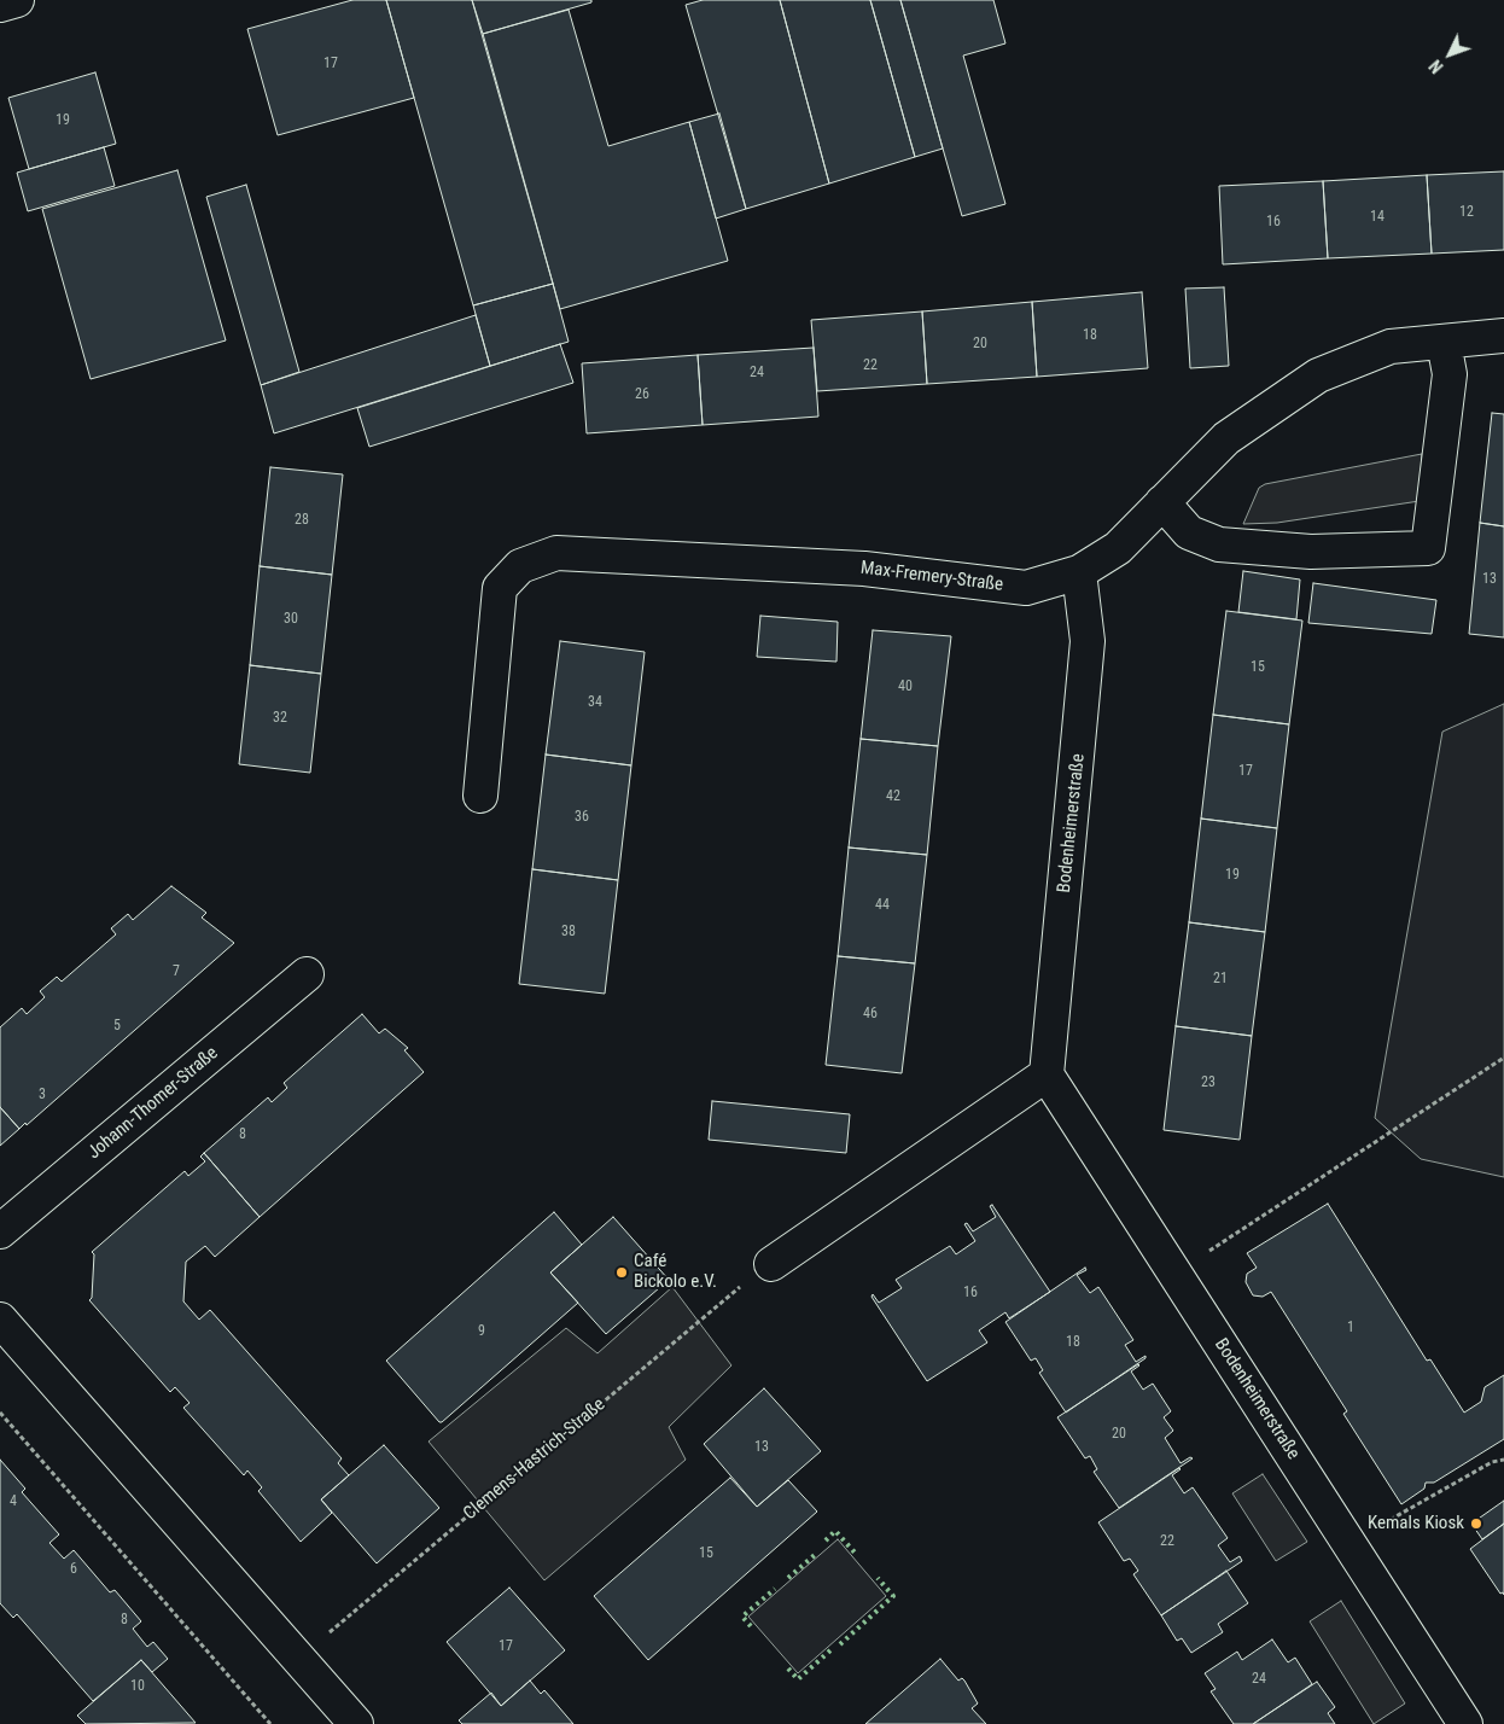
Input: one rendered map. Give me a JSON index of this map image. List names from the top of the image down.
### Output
{
  "streets": {
    "street": ["Max-Fremery-Straße", "Bodenheimerstraße", "Johann-Thomer-Straße"],
    "path": ["Clemens-Hastrich-Straße"]
  },
  "crossings": [
    ["Max-Fremery-Straße", "Bodenheimerstraße"]
  ],
  "places": ["Café Bickolo e.V.", "Kemals Kiosk"],
  "house_numbers": [
    "17",
    "19",
    "12",
    "14",
    "16",
    "18",
    "20",
    "22",
    "24",
    "26",
    "28",
    "13",
    "30",
    "15",
    "40",
    "34",
    "32",
    "17",
    "42",
    "36",
    "19",
    "44",
    "38",
    "7",
    "21",
    "46",
    "5",
    "23",
    "3",
    "8",
    "16",
    "1",
    "9",
    "18",
    "20",
    "13",
    "4",
    "22",
    "15",
    "6",
    "8",
    "17",
    "24",
    "10"
  ],
  "north": "bottom left"
}
